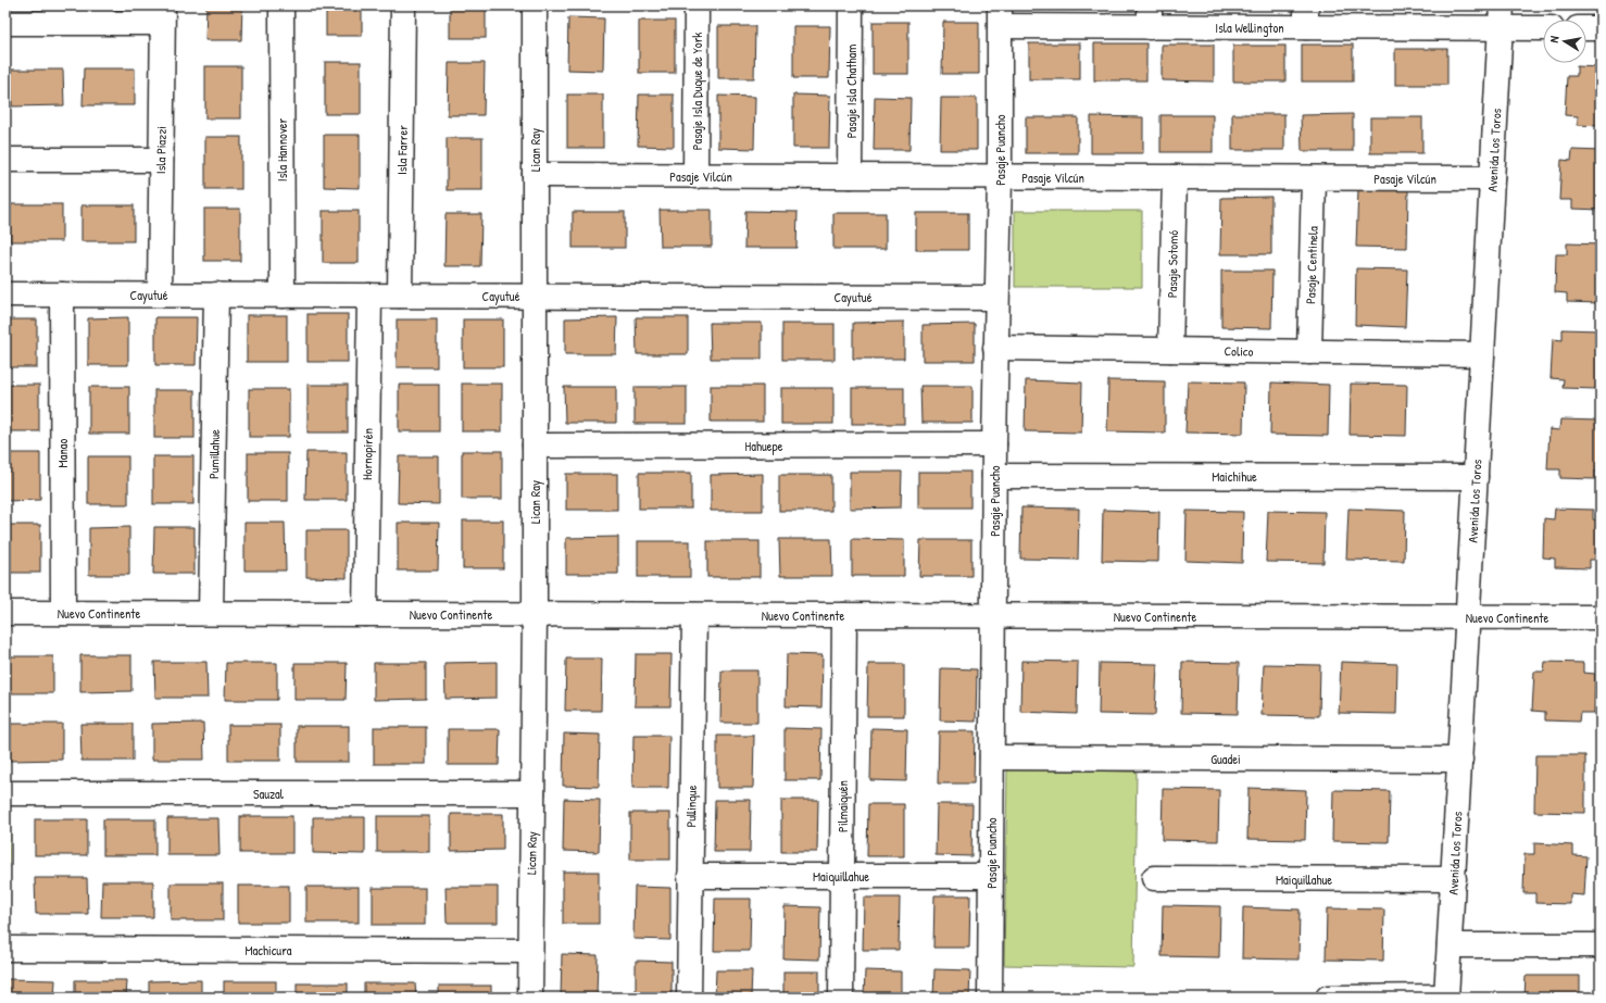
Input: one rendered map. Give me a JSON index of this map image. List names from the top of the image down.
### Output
{
  "streets": {
    "street": [
      "Isla Wellington",
      "Pasaje Isla Duque de York",
      "Pasaje Isla Chatham",
      "Isla Piazzi",
      "Isla Hannover",
      "Isla Farrer",
      "Lican Ray",
      "Pasaje Puancho",
      "Avenida Los Toros",
      "Pasaje Vilcún",
      "Pasaje Sotomó",
      "Pasaje Centinela",
      "Cayutué",
      "Colico",
      "Hahuepe",
      "Manao",
      "Pumillahue",
      "Hornopirén",
      "Maichihue",
      "Nuevo Continente",
      "Guadei",
      "Sauzal",
      "Pullinque",
      "Pilmaiquén",
      "Maiquillahue",
      "Machicura"
    ]
  },
  "crossings": [
    ["Isla Wellington", "Pasaje Puancho"],
    ["Isla Wellington", "Avenida Los Toros"],
    ["Pasaje Isla Duque de York", "Pasaje Vilcún"],
    ["Pasaje Isla Chatham", "Pasaje Vilcún"],
    ["Isla Piazzi", "Cayutué"],
    ["Isla Hannover", "Cayutué"],
    ["Isla Farrer", "Cayutué"],
    ["Lican Ray", "Pasaje Vilcún"],
    ["Lican Ray", "Cayutué"],
    ["Lican Ray", "Hahuepe"],
    ["Lican Ray", "Nuevo Continente"],
    ["Lican Ray", "Sauzal"],
    ["Lican Ray", "Machicura"],
    ["Pasaje Puancho", "Pasaje Vilcún"],
    ["Pasaje Puancho", "Cayutué"],
    ["Pasaje Puancho", "Colico"],
    ["Pasaje Puancho", "Hahuepe"],
    ["Pasaje Puancho", "Maichihue"],
    ["Pasaje Puancho", "Nuevo Continente"],
    ["Pasaje Puancho", "Guadei"],
    ["Pasaje Puancho", "Maiquillahue"],
    ["Avenida Los Toros", "Pasaje Vilcún"],
    ["Avenida Los Toros", "Colico"],
    ["Avenida Los Toros", "Maichihue"],
    ["Avenida Los Toros", "Nuevo Continente"],
    ["Avenida Los Toros", "Guadei"],
    ["Avenida Los Toros", "Maiquillahue"],
    ["Pasaje Vilcún", "Pasaje Sotomó"],
    ["Pasaje Vilcún", "Pasaje Centinela"],
    ["Pasaje Sotomó", "Colico"],
    ["Pasaje Centinela", "Colico"],
    ["Cayutué", "Manao"],
    ["Cayutué", "Pumillahue"],
    ["Cayutué", "Hornopirén"],
    ["Manao", "Nuevo Continente"],
    ["Pumillahue", "Nuevo Continente"],
    ["Hornopirén", "Nuevo Continente"],
    ["Nuevo Continente", "Pullinque"],
    ["Nuevo Continente", "Pilmaiquén"],
    ["Pullinque", "Maiquillahue"],
    ["Pilmaiquén", "Maiquillahue"]
  ],
  "north": "left"
}
